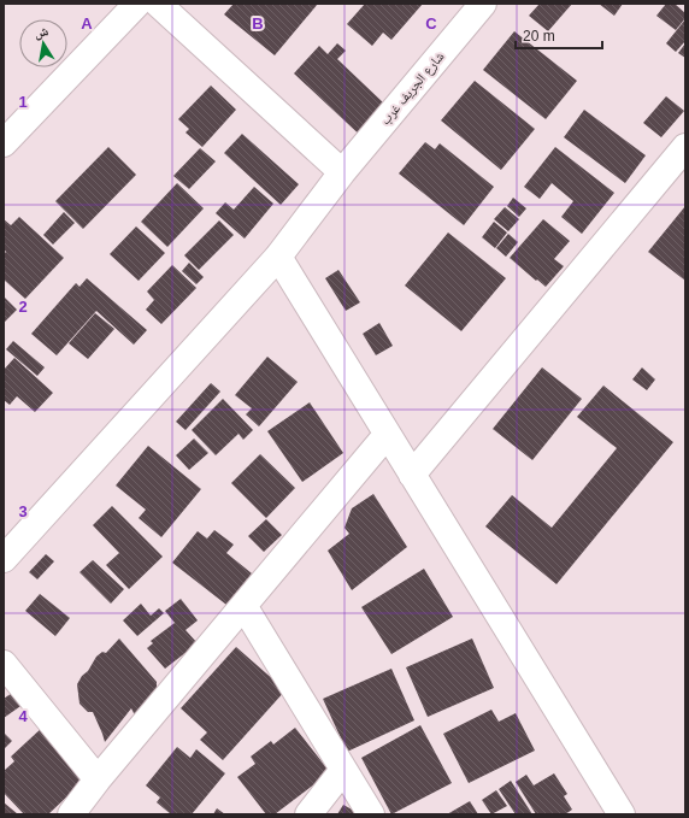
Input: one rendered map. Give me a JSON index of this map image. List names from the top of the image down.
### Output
{
  "streets": {
    "street": ["شارع الجريف غرب"]
  },
  "scale_bar": "20 m",
  "north": "top",
  "grid": {
    "columns": ["A", "B", "C"],
    "rows": [
      "1",
      "2",
      "3",
      "4"
    ]
  }
}
